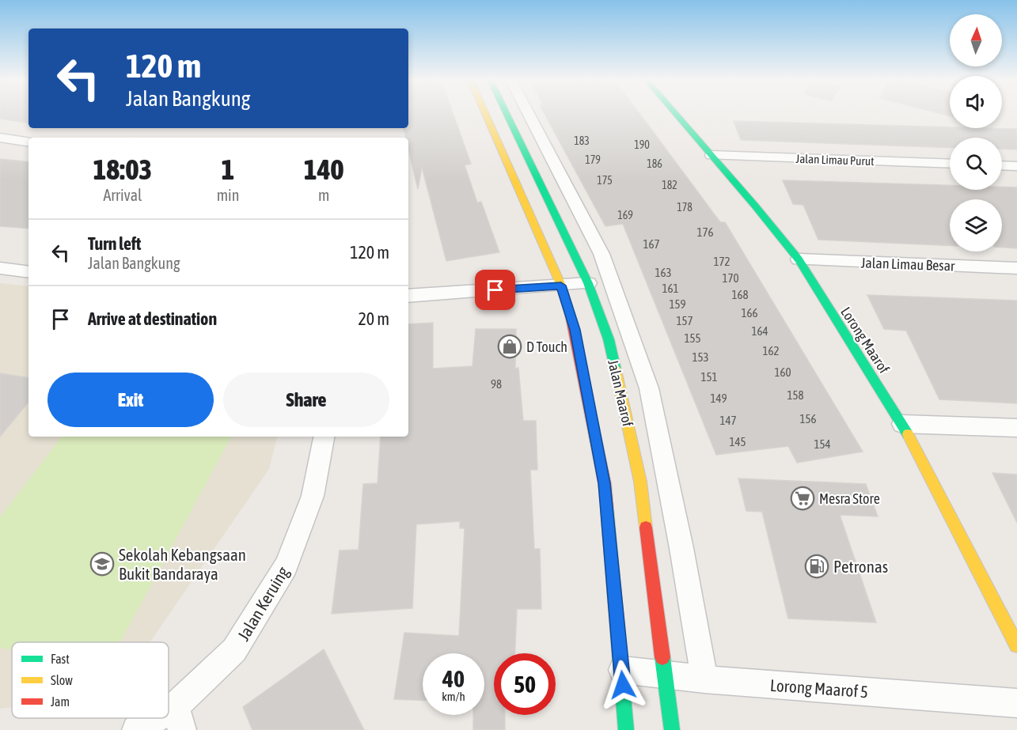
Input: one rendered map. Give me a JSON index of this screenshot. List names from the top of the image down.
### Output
{
  "streets": {
    "main road": ["Lorong Maarof", "Jalan Maarof"],
    "street": [
      "Jalan Limau Purut",
      "Jalan Limau Besar",
      "Jalan Keruing",
      "Lorong Maarof 5"
    ]
  },
  "crossings": [
    ["Jalan Limau Purut", "Lorong Maarof"],
    ["Jalan Limau Besar", "Lorong Maarof"],
    ["Jalan Maarof", "Lorong Maarof 5"]
  ],
  "places": {
    "shop": ["D Touch"],
    "supermarket": ["Mesra Store"],
    "school or university": ["Sekolah Kebangsaan Bukit Bandaraya"],
    "fuel station": ["Petronas"]
  },
  "house_numbers": [
    "183",
    "190",
    "179",
    "186",
    "175",
    "182",
    "178",
    "169",
    "176",
    "167",
    "172",
    "163",
    "170",
    "161",
    "168",
    "159",
    "166",
    "157",
    "164",
    "155",
    "162",
    "153",
    "160",
    "151",
    "98",
    "158",
    "149",
    "156",
    "147",
    "145",
    "154"
  ],
  "legend": ["Fast", "Slow", "Jam"],
  "north": "top",
  "page": {
    "turn": ["120 m", "Jalan Bangkung"],
    "eta": [
      "18:03",
      "Arrival",
      "1",
      "min",
      "140",
      "m"
    ],
    "list": [
      {
        "name": "Turn left",
        "note": "Jalan Bangkung",
        "value": "120 m"
      },
      {
        "name": "Arrive at destination",
        "value": "20 m"
      }
    ],
    "buttons": ["Exit", "Share"],
    "speed": "40 km/h",
    "limit": "50"
  }
}
